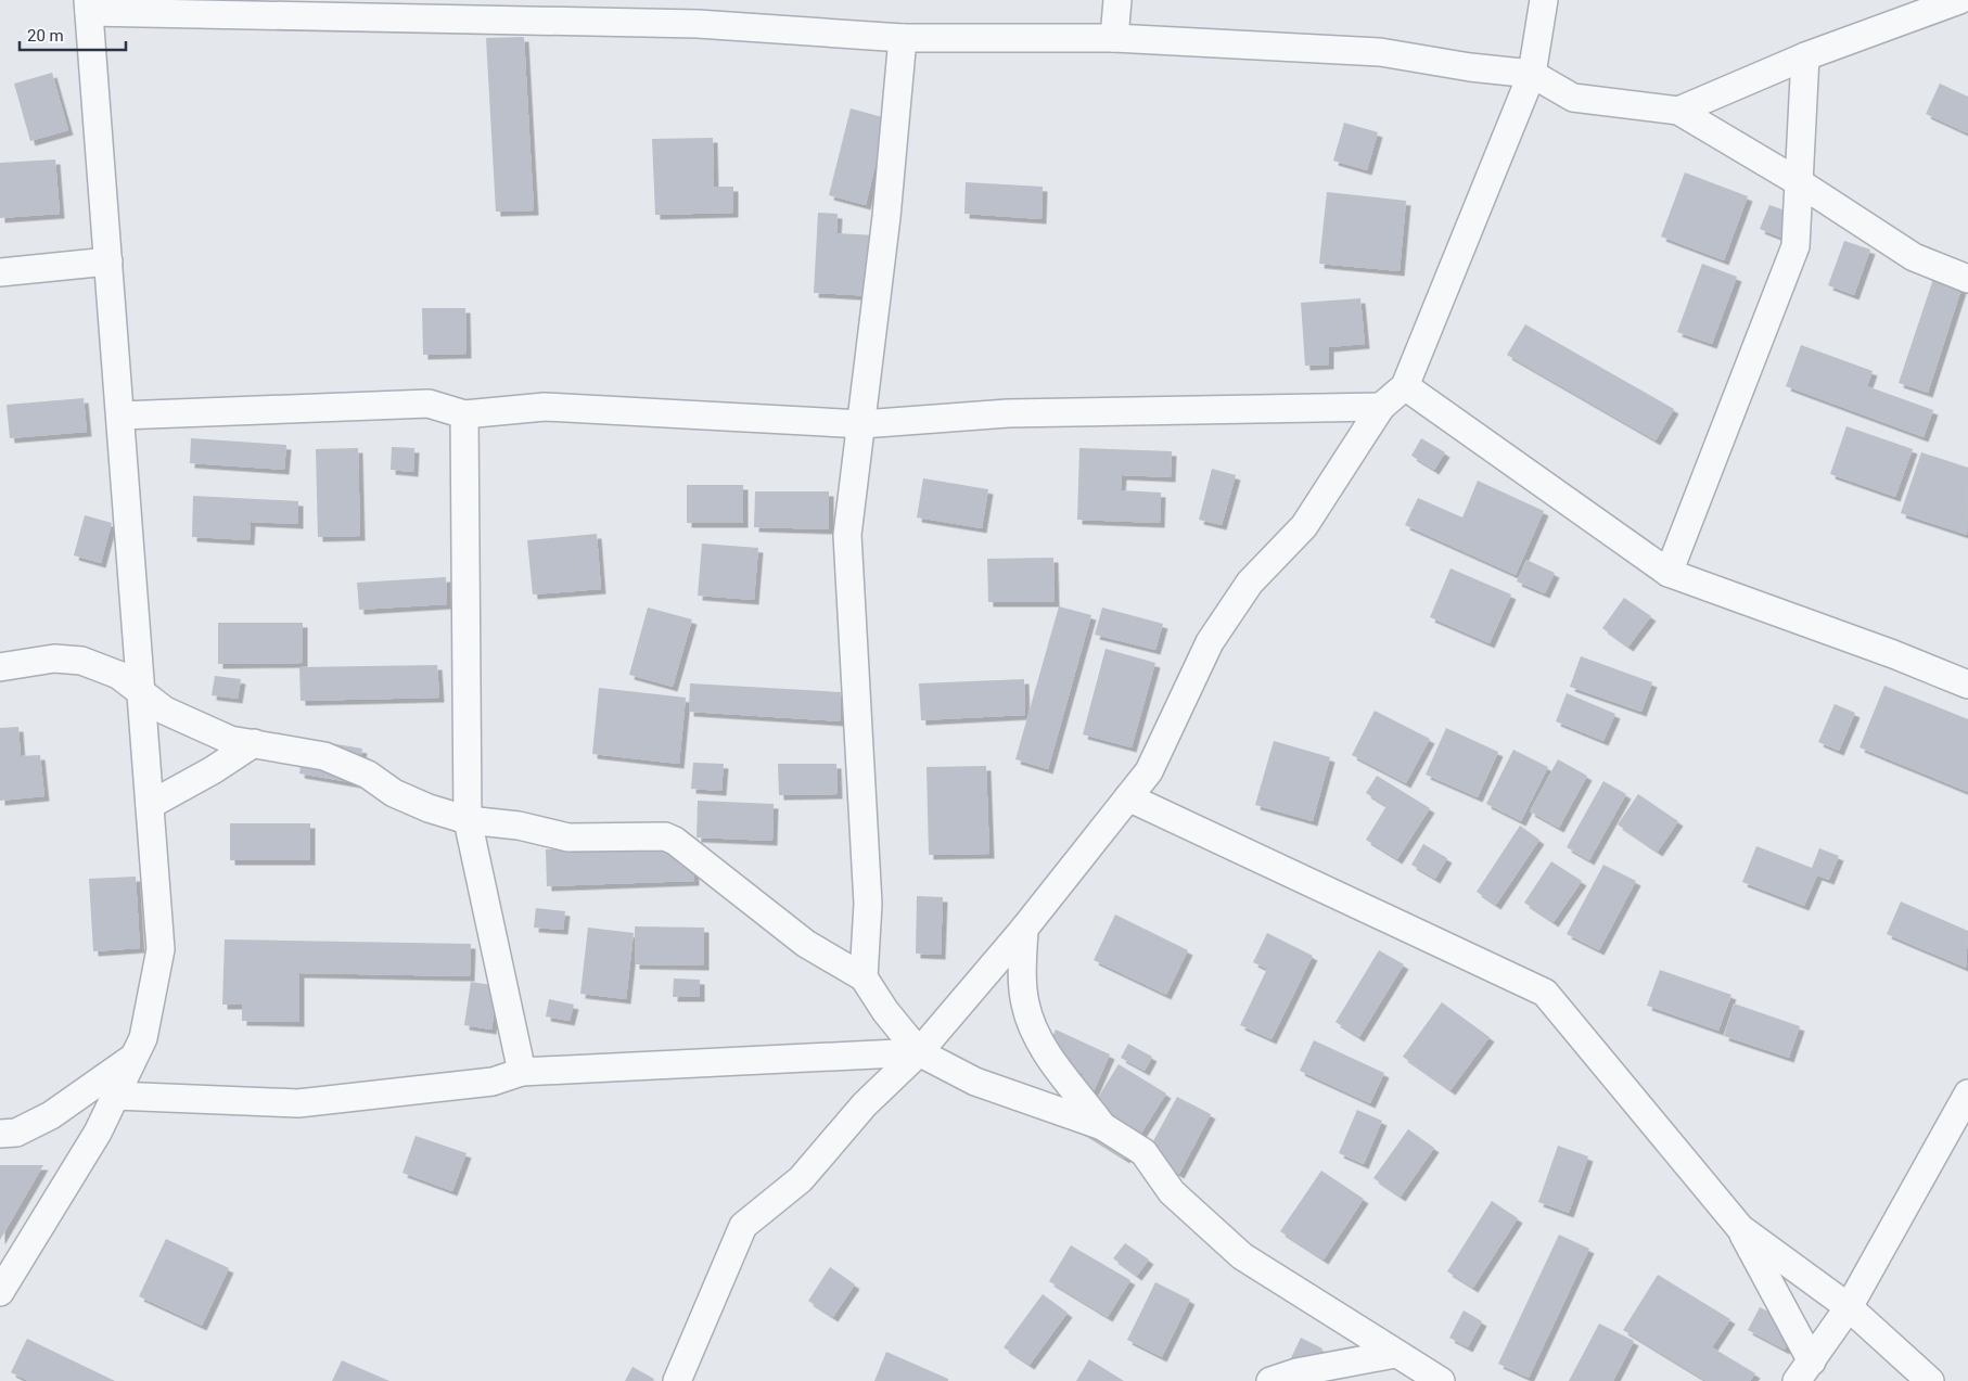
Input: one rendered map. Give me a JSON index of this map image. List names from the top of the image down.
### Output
{
  "scale_bar": "20 m"
}
